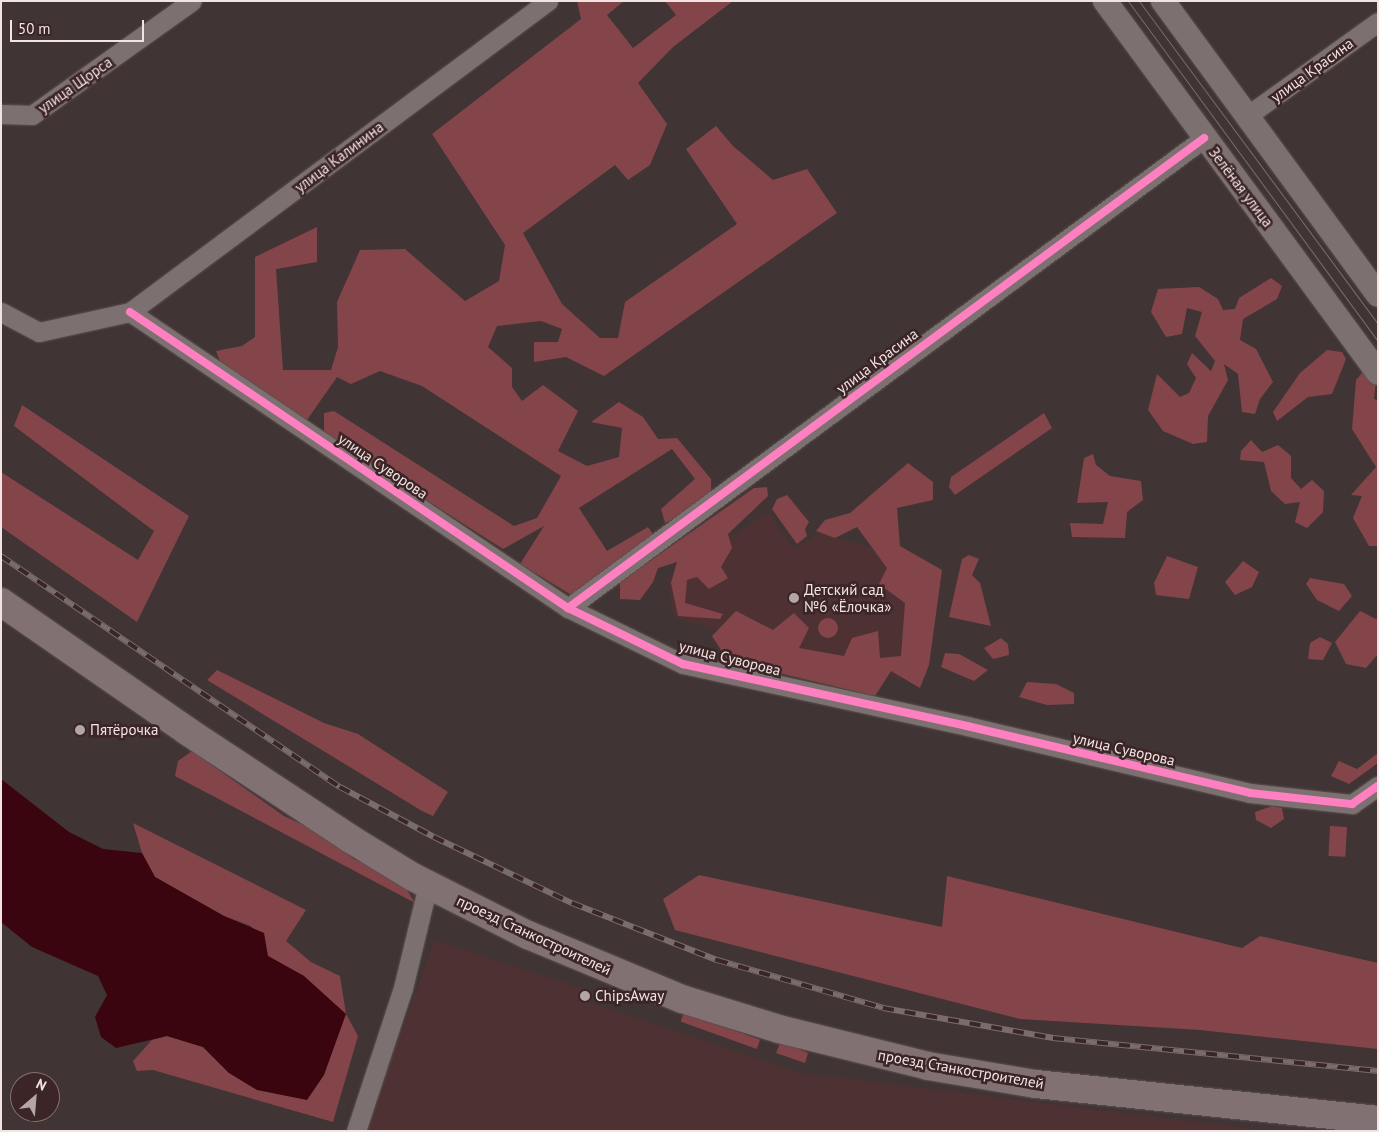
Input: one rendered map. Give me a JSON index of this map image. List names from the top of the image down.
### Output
{
  "streets": {
    "main road": ["проезд Станкостроителей"],
    "street": [
      "улица Красина",
      "улица Щорса",
      "улица Калинина",
      "Зелёная улица",
      "улица Суворова"
    ]
  },
  "crossings": [
    ["улица Красина", "Зелёная улица"],
    ["улица Красина", "улица Суворова"],
    ["улица Калинина", "улица Суворова"]
  ],
  "places": ["Детский сад №6 «Ёлочка»", "Пятёрочка", "ChipsAway"],
  "scale_bar": "50 m",
  "north": "top right"
}
